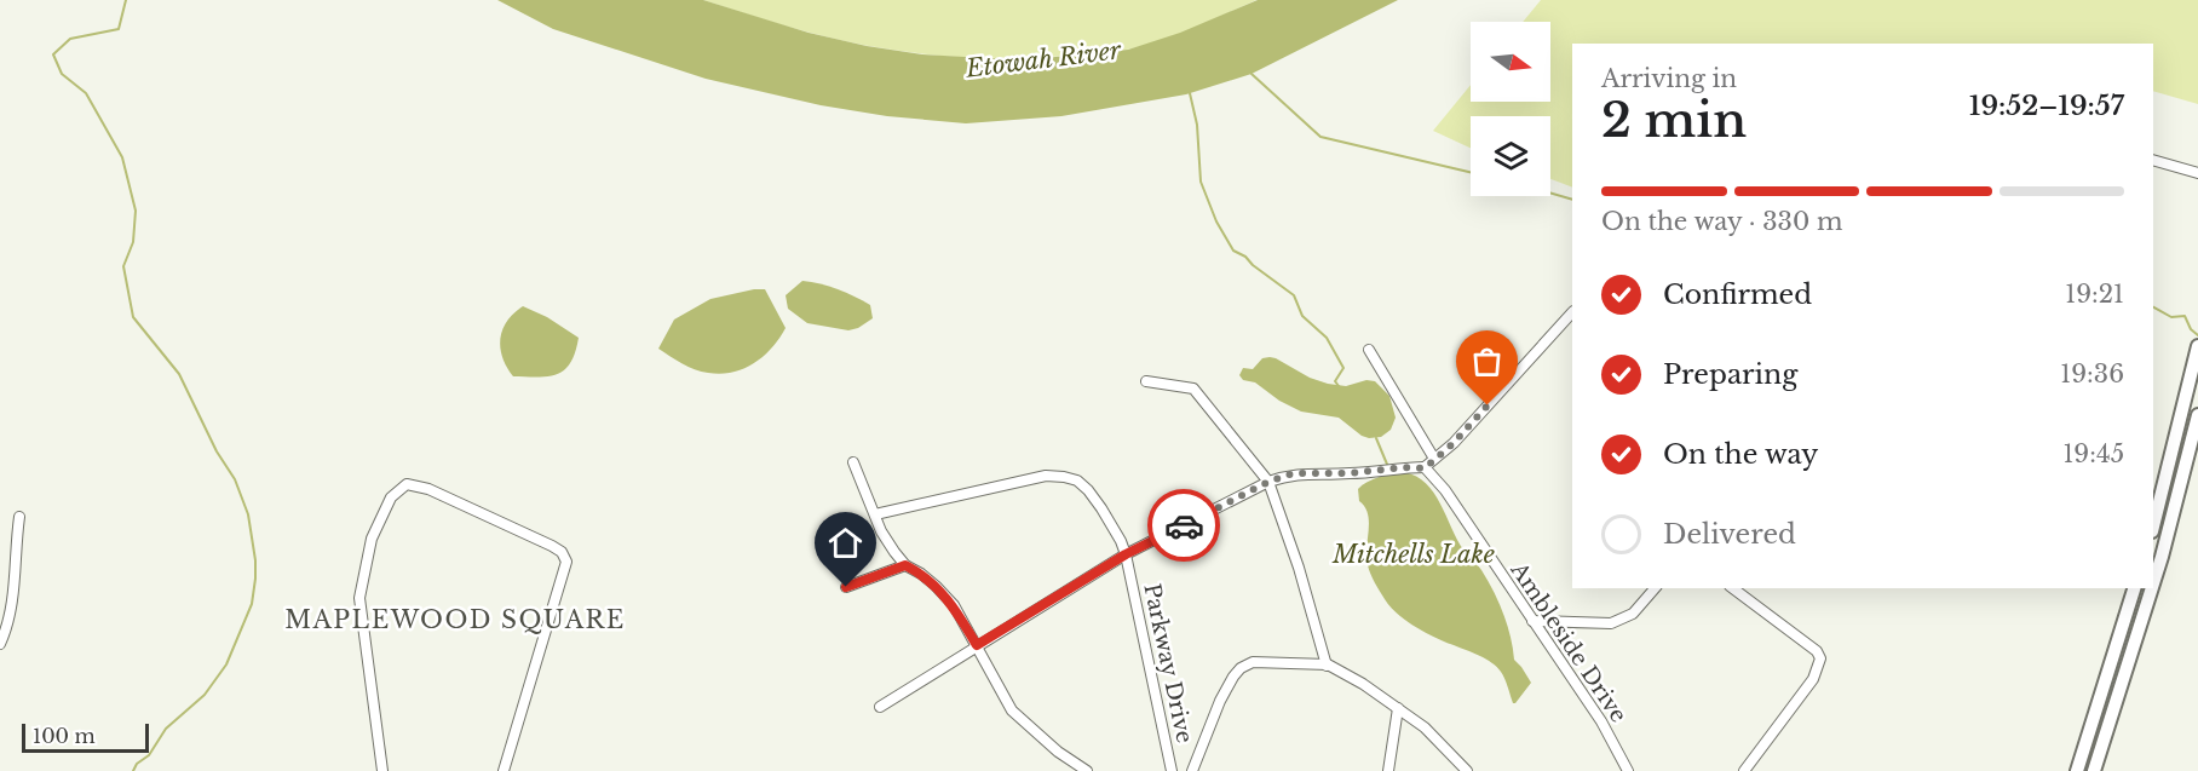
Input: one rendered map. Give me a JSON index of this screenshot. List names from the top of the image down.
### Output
{
  "streets": {
    "street": ["Ambleside Drive", "Parkway Drive"]
  },
  "districts": ["MAPLEWOOD SQUARE"],
  "water": ["Etowah River", "Mitchells Lake"],
  "scale_bar": "100 m",
  "north": "right",
  "page": {
    "heading": ["2 min", "Arriving in", "19:52–19:57"],
    "bar": "On the way · 330 m",
    "list": [
      ["Confirmed", "19:21"],
      ["Preparing", "19:36"],
      ["On the way", "19:45"],
      "Delivered"
    ],
    "scale": "100 m"
  }
}
